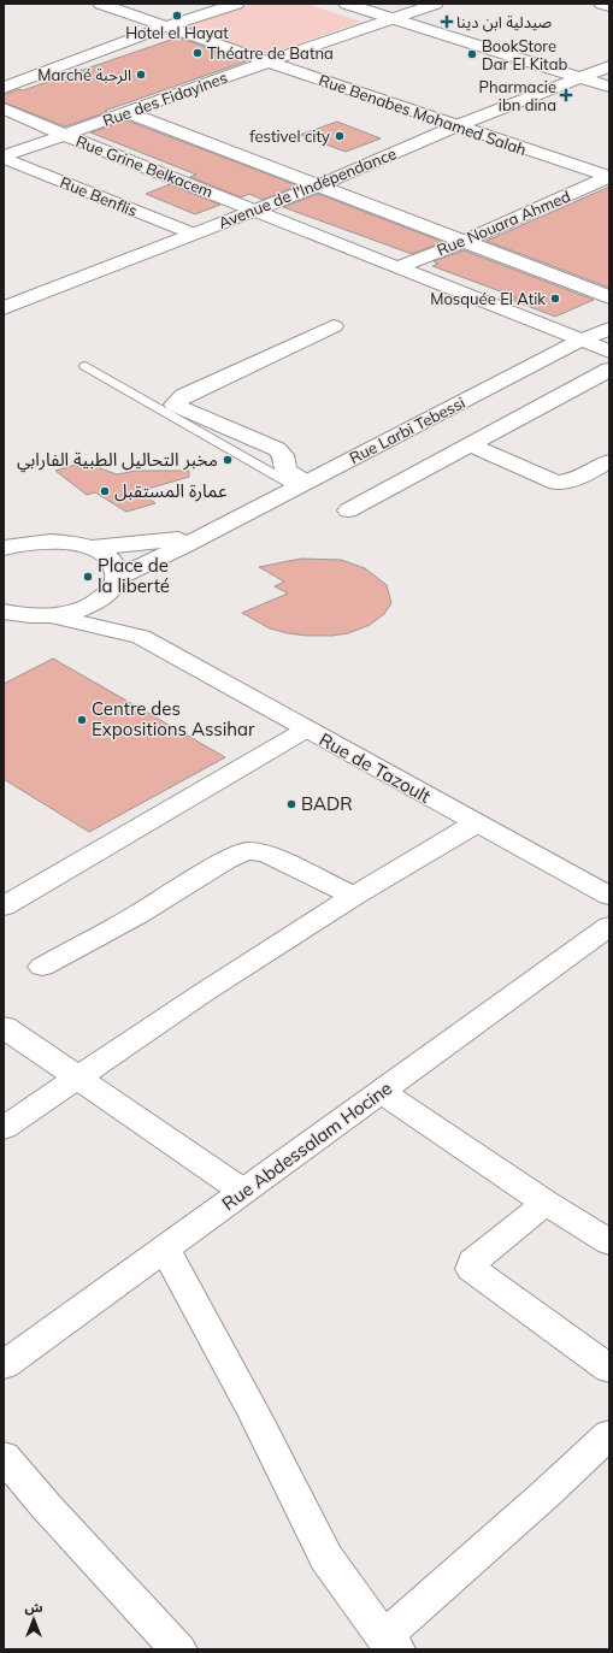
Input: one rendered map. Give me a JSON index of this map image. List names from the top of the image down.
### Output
{
  "streets": {
    "street": [
      "Rue des Fidayines",
      "Rue Benabes Mohamed Salah",
      "Rue Grine Belkacem",
      "Avenue de l'Indépendance",
      "Rue Benflis",
      "Rue Nouara Ahmed",
      "Rue Larbi Tebessi",
      "Rue de Tazoult",
      "Rue Abdessalam Hocine"
    ]
  },
  "crossings": [
    ["Rue des Fidayines", "Rue Benabes Mohamed Salah"],
    ["Rue des Fidayines", "Rue Grine Belkacem"],
    ["Rue des Fidayines", "Rue Benflis"],
    ["Rue Benabes Mohamed Salah", "Avenue de l'Indépendance"],
    ["Rue Benabes Mohamed Salah", "Rue Nouara Ahmed"],
    ["Rue Grine Belkacem", "Avenue de l'Indépendance"],
    ["Rue Grine Belkacem", "Rue Nouara Ahmed"],
    ["Rue Grine Belkacem", "Rue Larbi Tebessi"],
    ["Avenue de l'Indépendance", "Rue Benflis"],
    ["Rue Larbi Tebessi", "Rue de Tazoult"]
  ],
  "places": {
    "other": [
      "Hotel el Hayat",
      "Théatre de Batna",
      "BookStore Dar El Kitab",
      "Marché الرحبة",
      "festivel city",
      "Mosquée El Atik",
      "مخبر التحاليل الطبية الفارابي",
      "عمارة المستقبل",
      "Place de la liberté",
      "Centre des Expositions Assihar",
      "BADR"
    ],
    "health": ["صيدلية ابن دينا", "Pharmacie ibn dina"]
  },
  "north": "top"
}
